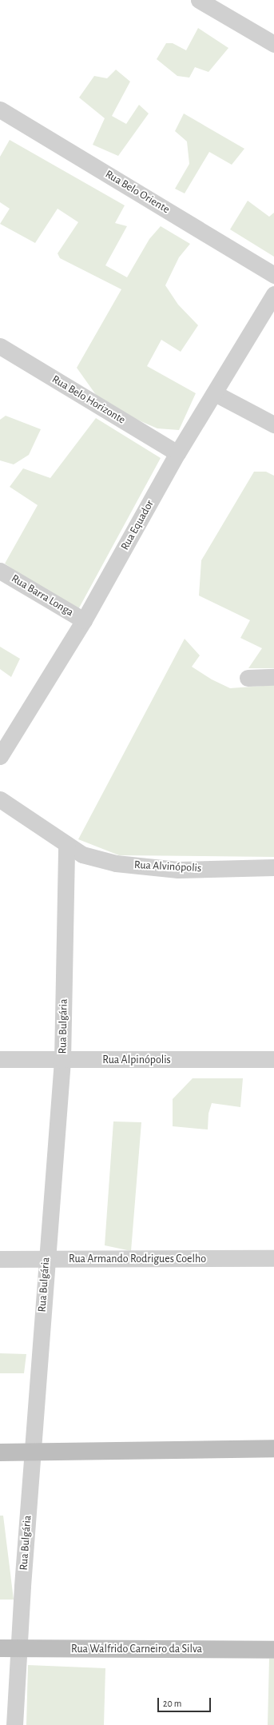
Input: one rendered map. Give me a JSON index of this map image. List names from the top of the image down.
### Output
{
  "streets": {
    "main road": ["Rua Walfrido Carneiro da Silva"],
    "street": [
      "Rua Belo Oriente",
      "Rua Belo Horizonte",
      "Rua Equador",
      "Rua Barra Longa",
      "Rua Alvinópolis",
      "Rua Bulgária",
      "Rua Alpinópolis",
      "Rua Armando Rodrigues Coelho"
    ]
  },
  "crossings": [
    ["Rua Belo Horizonte", "Rua Equador"],
    ["Rua Equador", "Rua Barra Longa"],
    ["Rua Alvinópolis", "Rua Bulgária"],
    ["Rua Bulgária", "Rua Alpinópolis"],
    ["Rua Bulgária", "Rua Armando Rodrigues Coelho"],
    ["Rua Bulgária", "Rua Walfrido Carneiro da Silva"]
  ],
  "scale_bar": "20 m"
}
